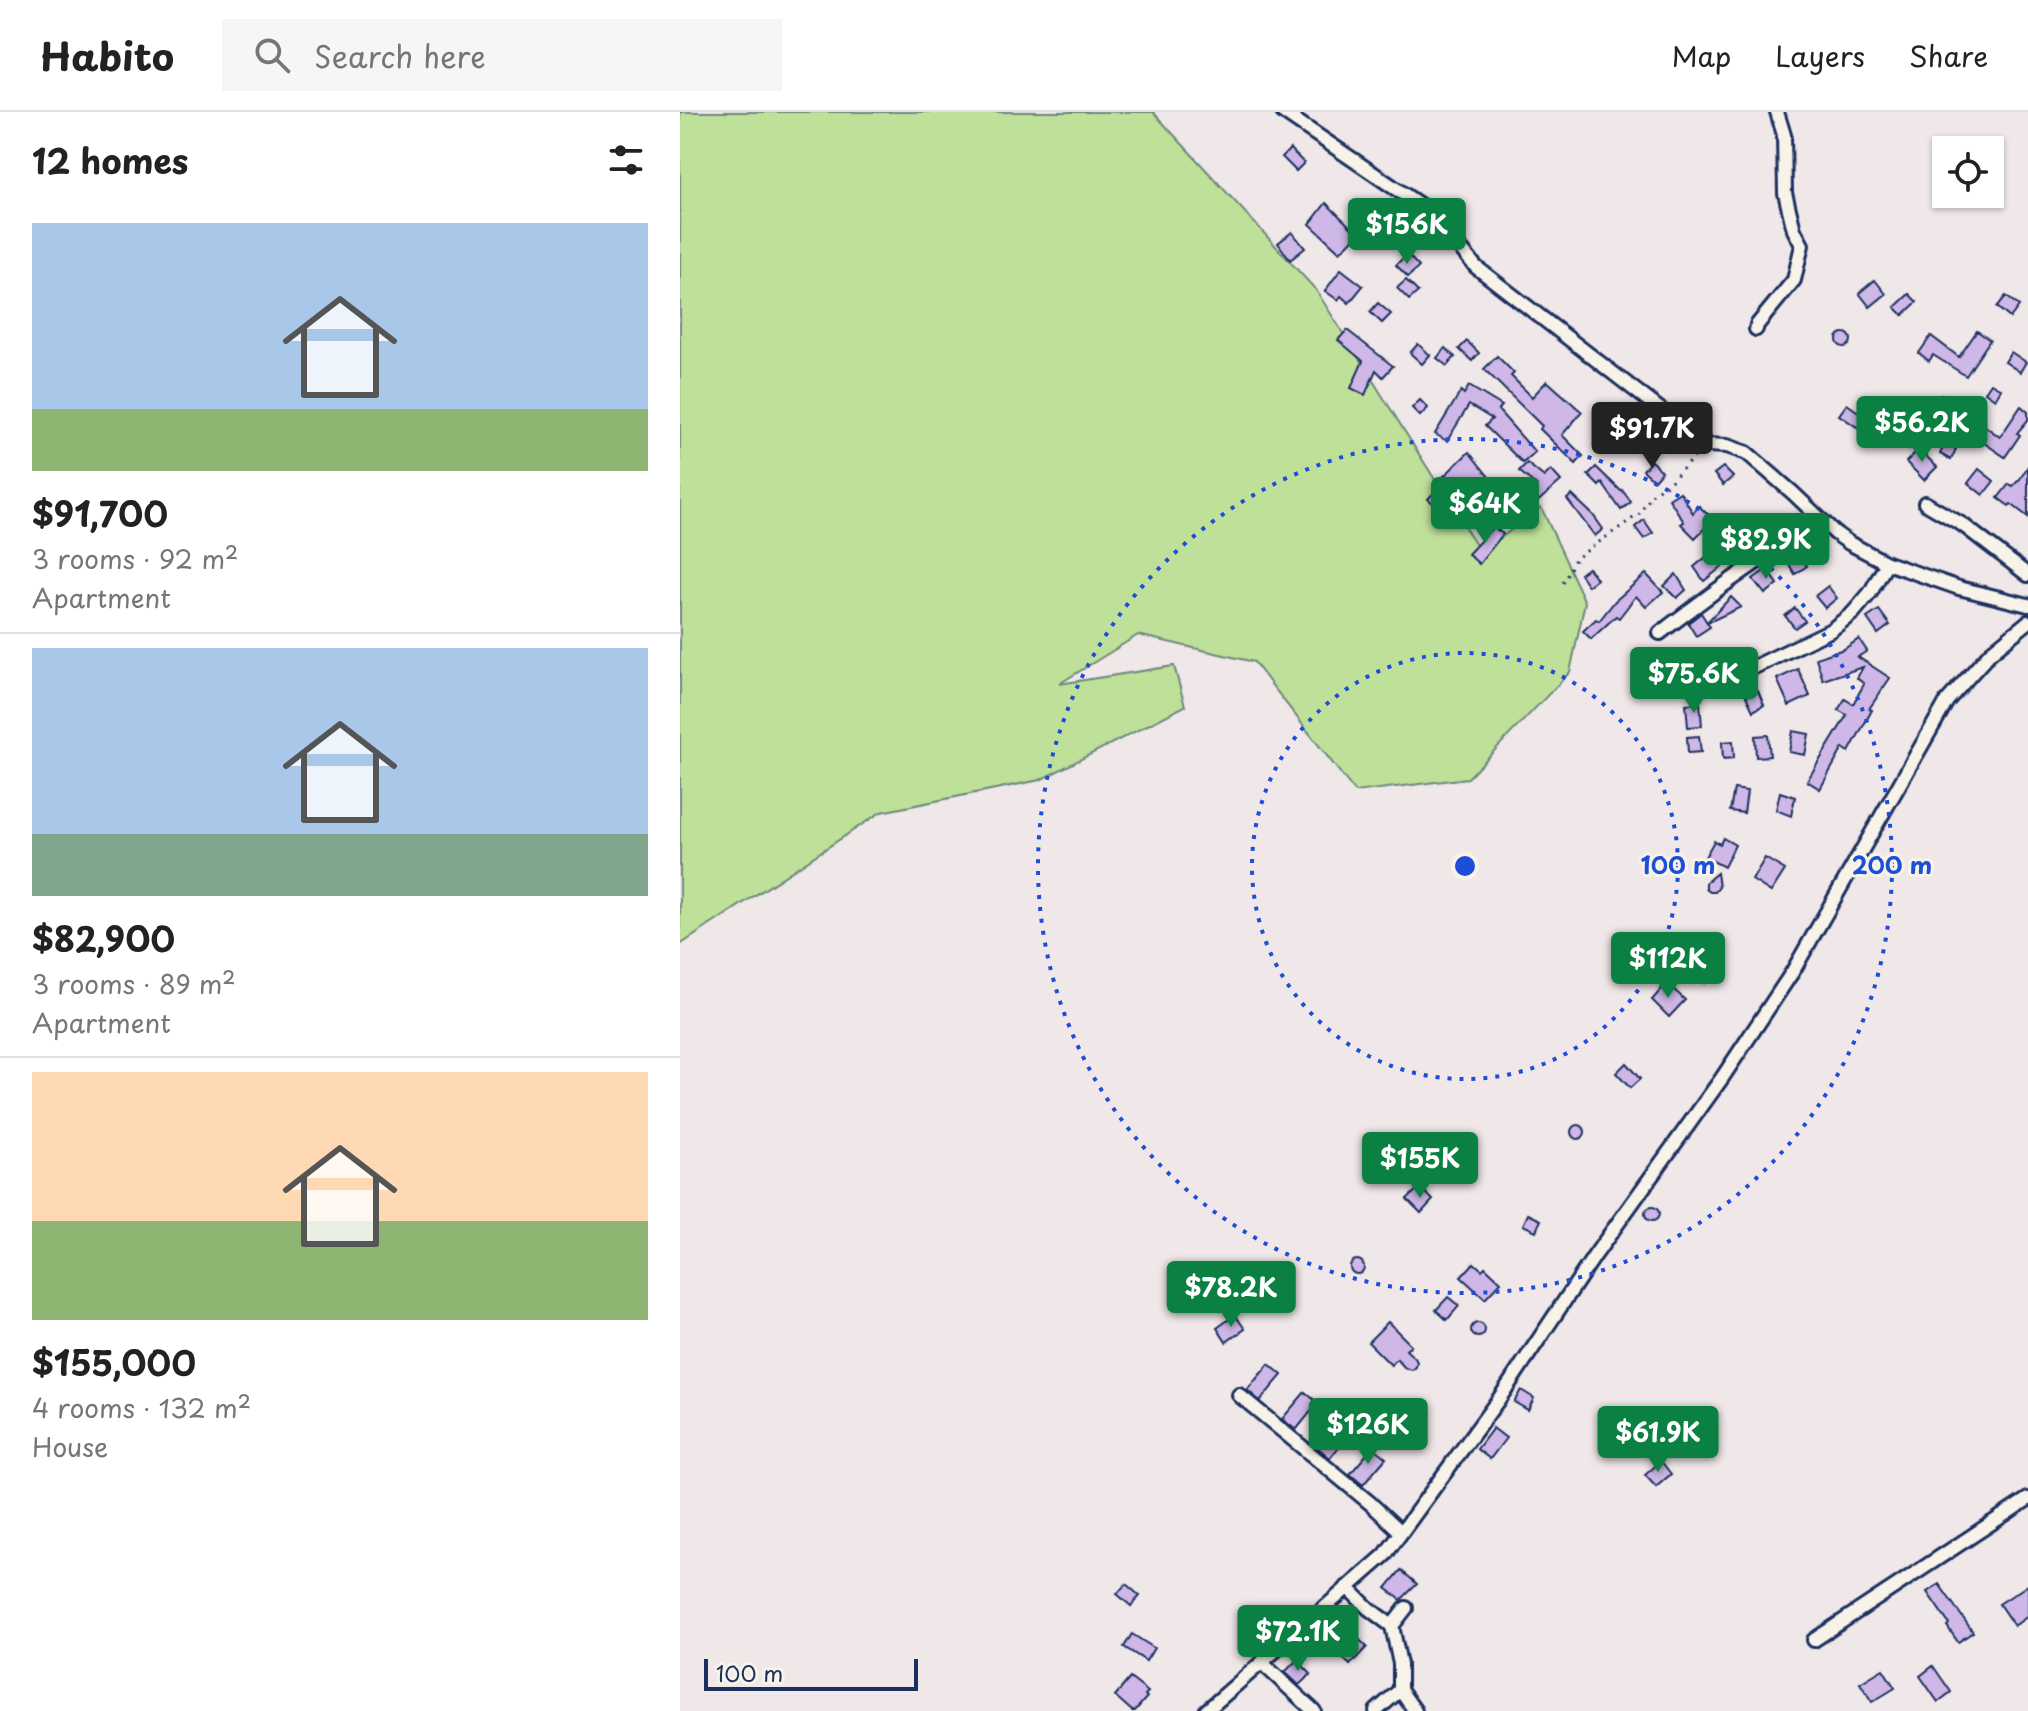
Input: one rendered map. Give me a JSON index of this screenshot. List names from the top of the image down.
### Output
{
  "scale_bar": "100 m",
  "page": {
    "header": "Habito",
    "search": "Search here",
    "nav": ["Map", "Layers", "Share"],
    "heading": "12 homes",
    "price": [
      "$156K",
      "$56.2K",
      "$91.7K",
      "$64K",
      "$82.9K",
      "$75.6K",
      "$112K",
      "$155K",
      "$78.2K",
      "$126K",
      "$61.9K",
      "$72.1K"
    ],
    "list": [
      {
        "name": "$91,700",
        "note": "3 rooms · 92 m² · Apartment"
      },
      {
        "name": "$82,900",
        "note": "3 rooms · 89 m² · Apartment"
      },
      {
        "name": "$155,000",
        "note": "4 rooms · 132 m² · House"
      }
    ],
    "scale": "100 m"
  },
  "rings": ["100 m", "200 m"]
}
